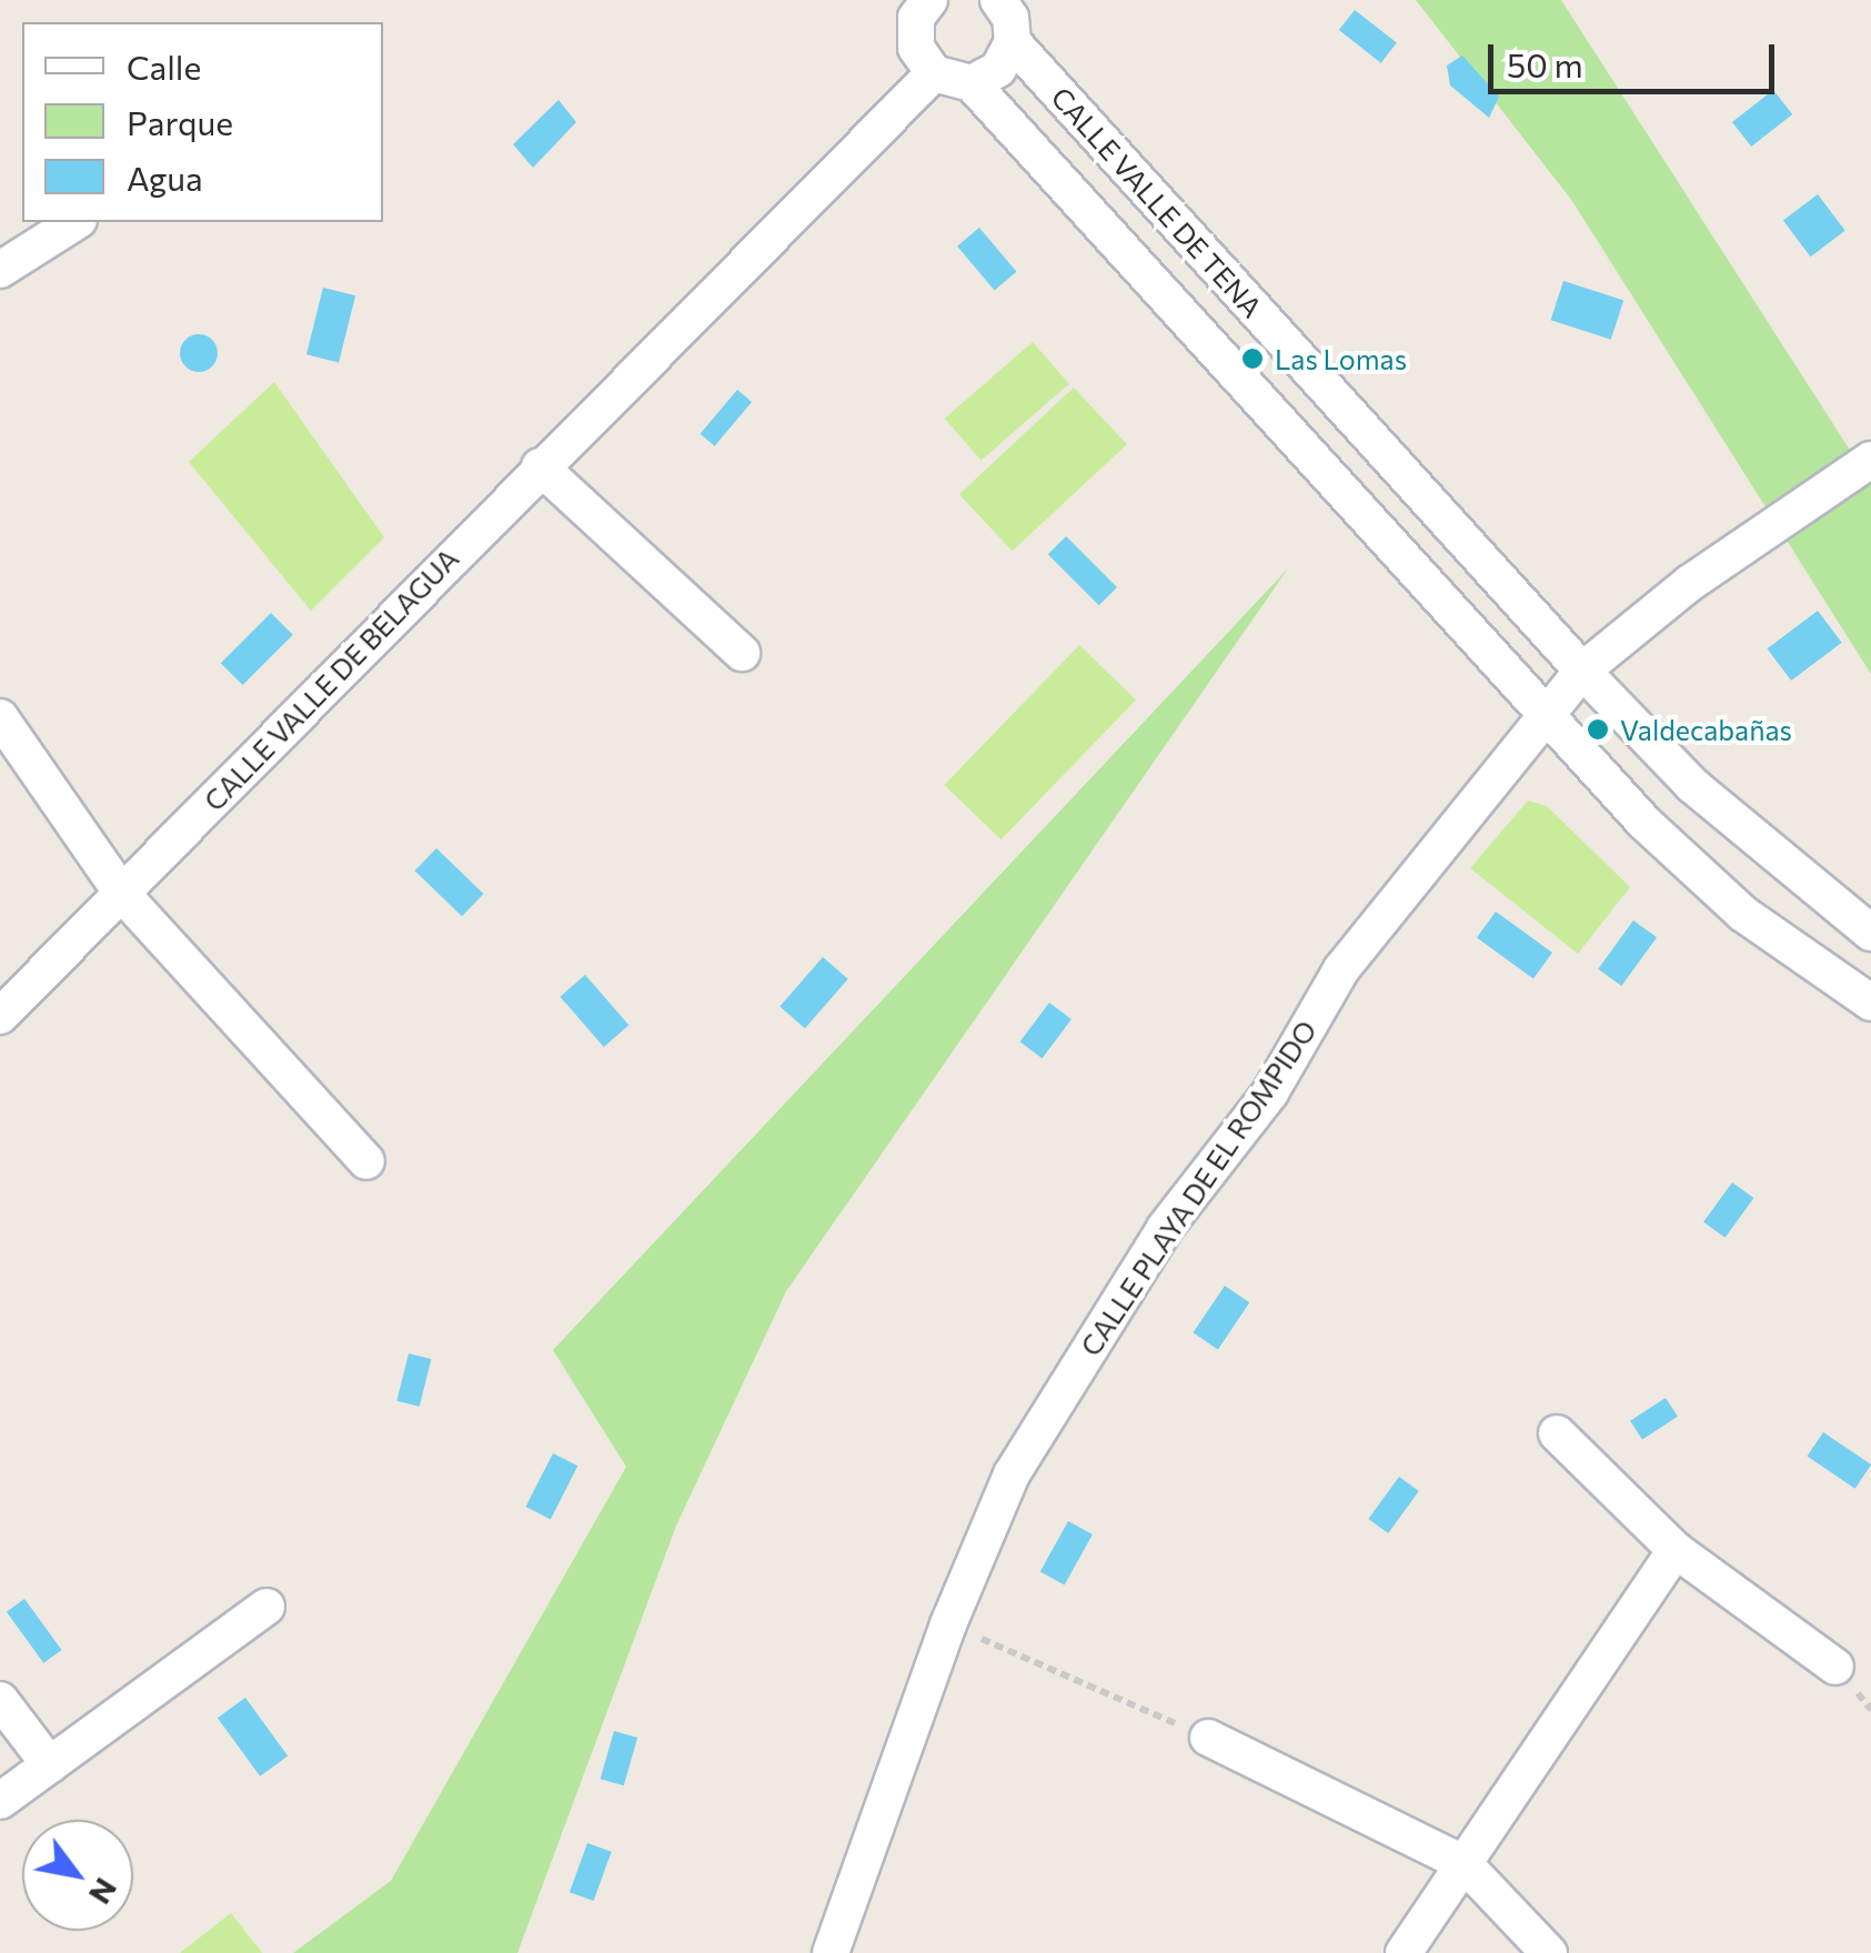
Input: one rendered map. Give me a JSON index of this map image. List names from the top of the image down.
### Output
{
  "streets": {
    "street": ["CALLE VALLE DE TENA", "CALLE VALLE DE BELAGUA", "CALLE PLAYA DE EL ROMPIDO"]
  },
  "crossings": [
    ["CALLE VALLE DE TENA", "CALLE PLAYA DE EL ROMPIDO"]
  ],
  "places": ["Las Lomas", "Valdecabañas"],
  "legend": ["Calle", "Parque", "Agua"],
  "scale_bar": "50 m",
  "north": "bottom right"
}
